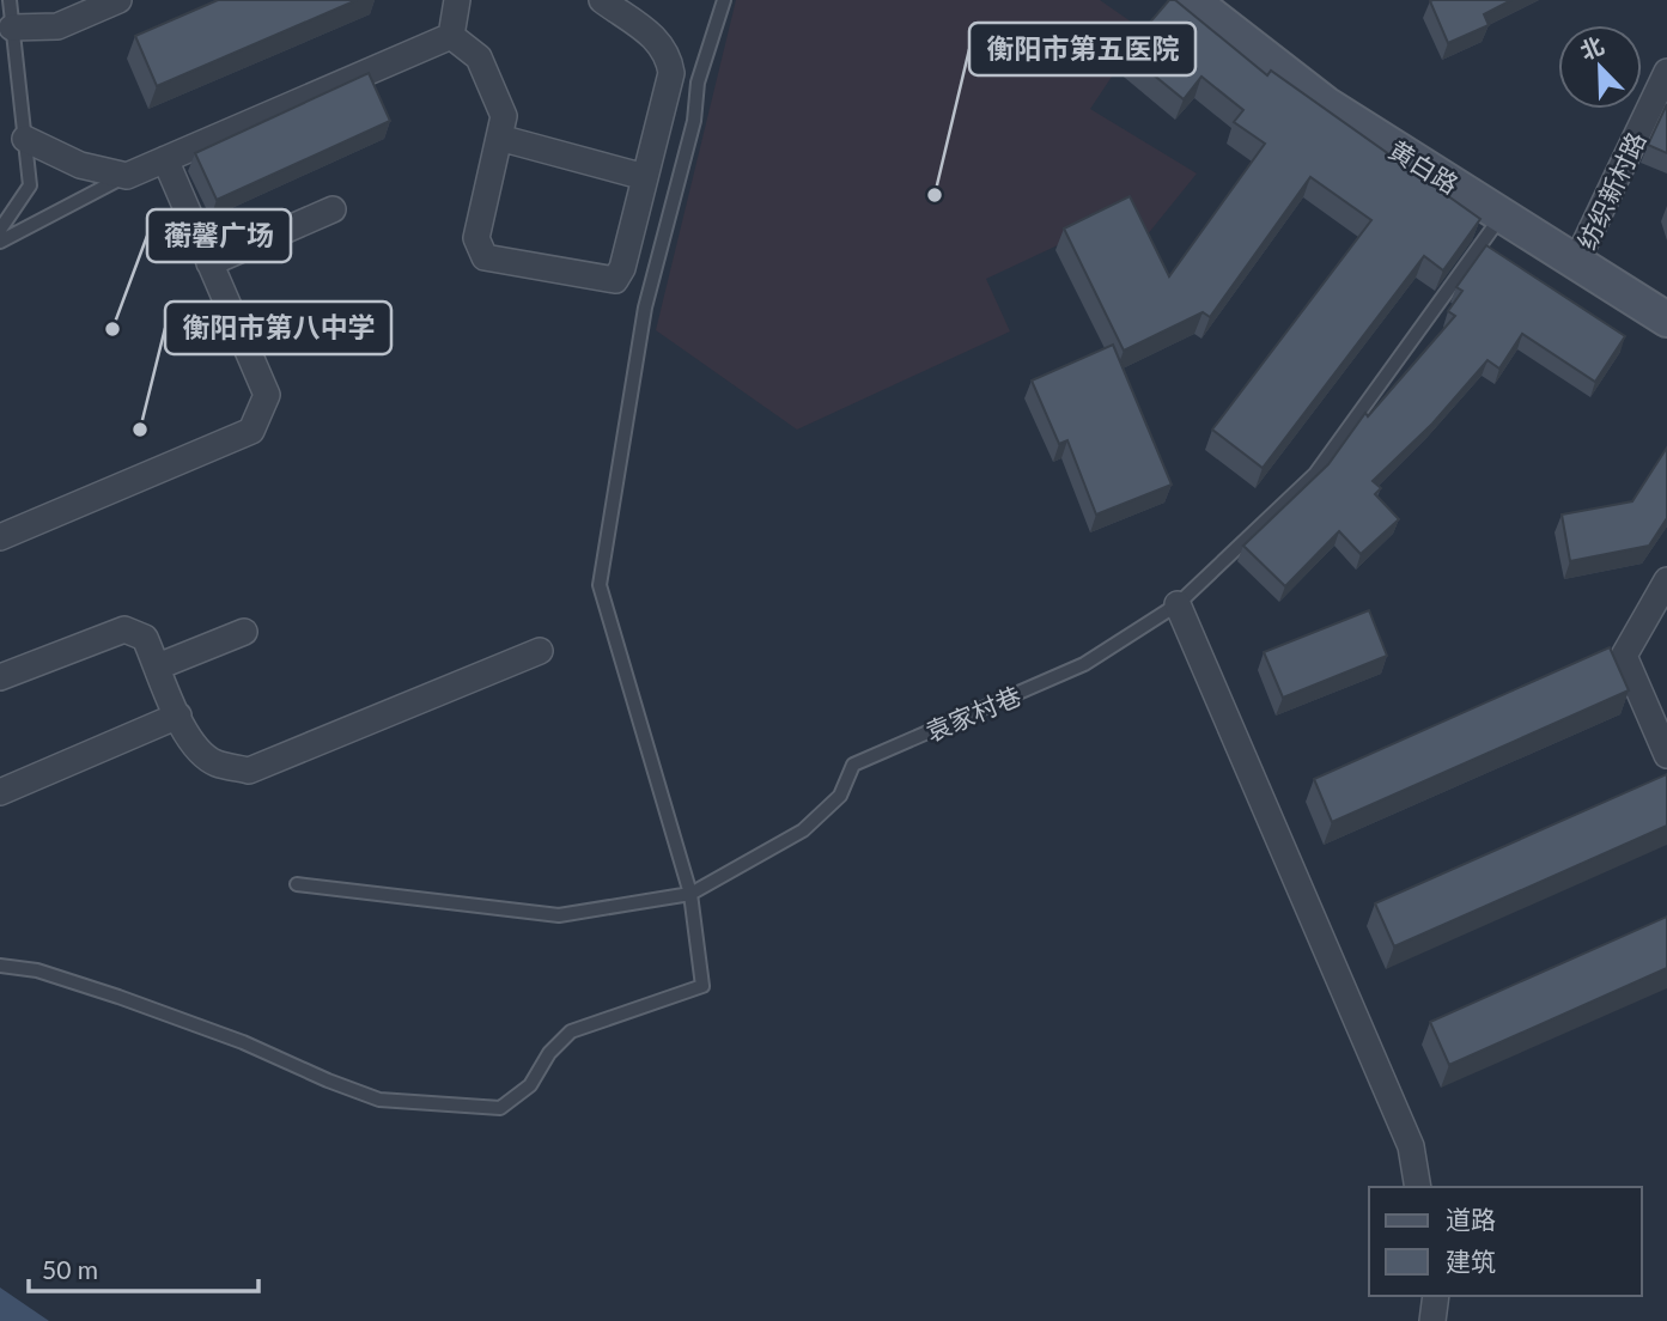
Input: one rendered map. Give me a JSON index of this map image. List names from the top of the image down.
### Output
{
  "streets": {
    "main road": ["黄白路"],
    "street": ["纺织新村路"],
    "lane": ["袁家村巷"]
  },
  "crossings": [
    ["黄白路", "纺织新村路"],
    ["黄白路", "袁家村巷"]
  ],
  "places": ["衡阳市第五医院", "蘅馨广场", "衡阳市第八中学"],
  "legend": ["道路", "建筑"],
  "scale_bar": "50 m",
  "north": "top left"
}
